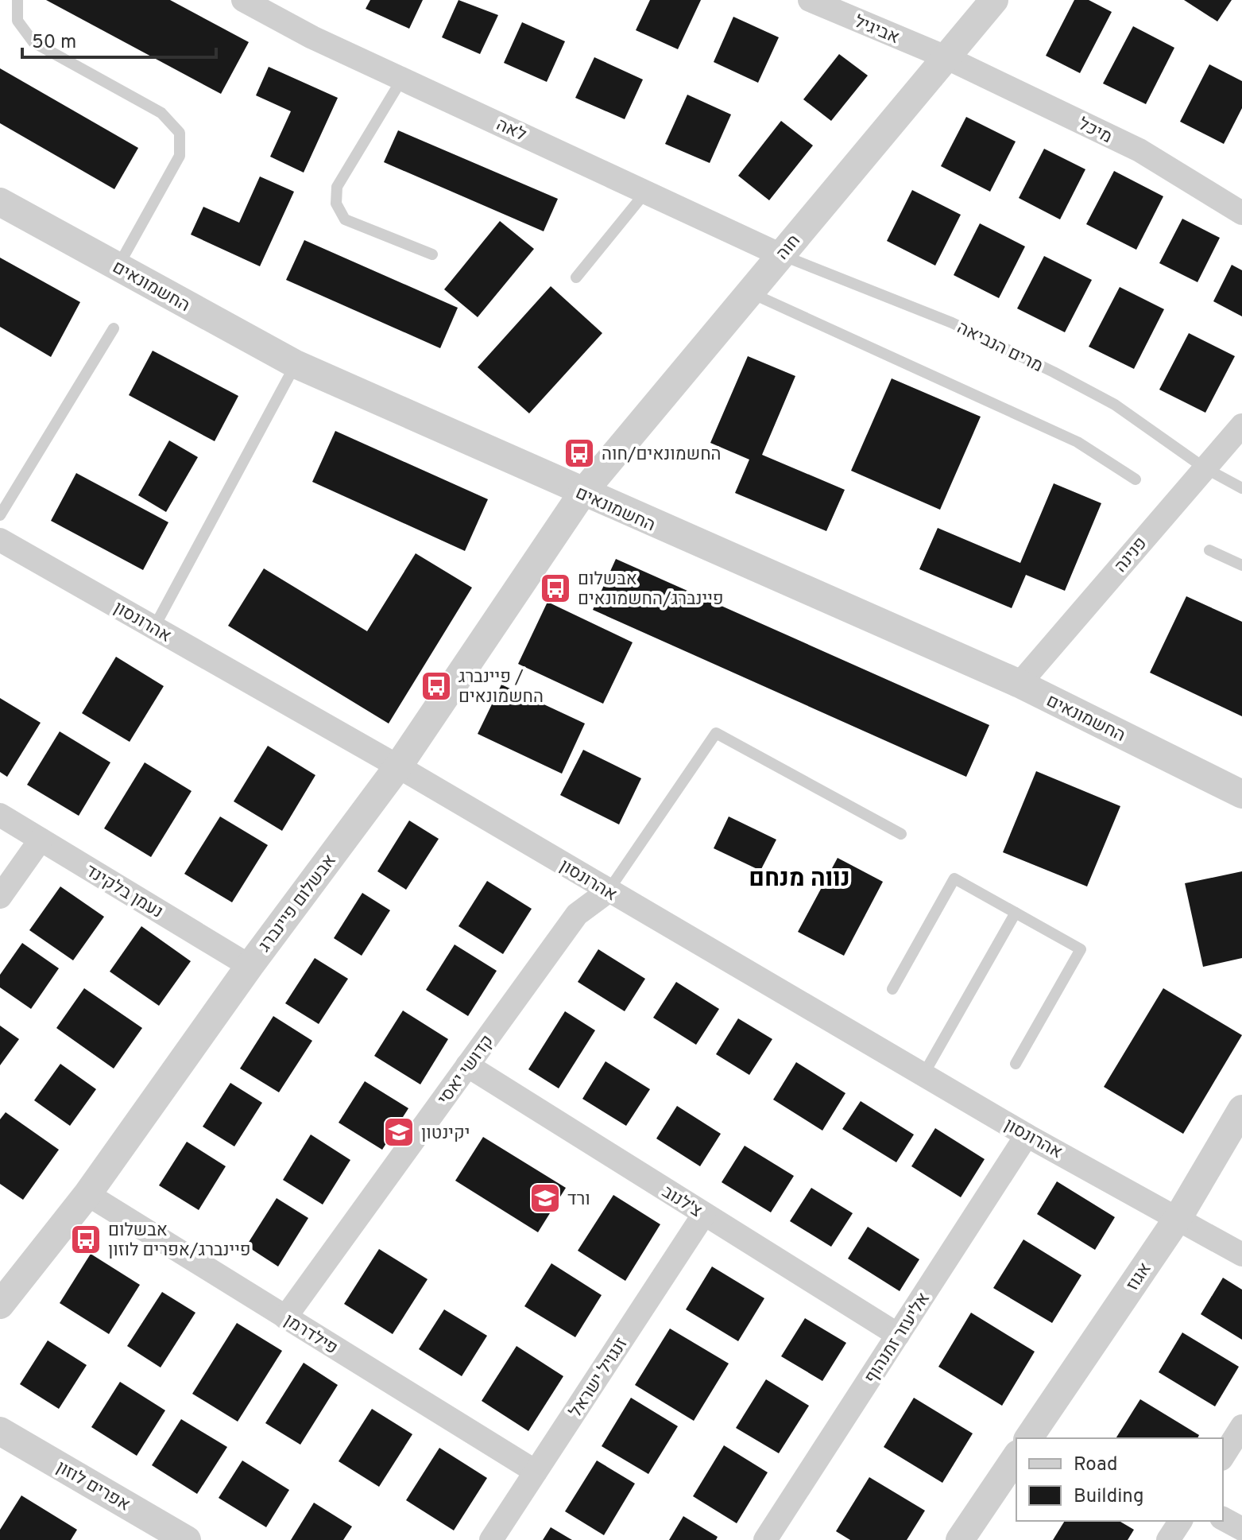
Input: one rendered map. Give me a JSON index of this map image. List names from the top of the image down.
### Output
{
  "streets": {
    "street": [
      "אביגיל",
      "לאה",
      "מיכל",
      "חוה",
      "החשמונאים",
      "פנינה",
      "אהרונסון",
      "נעמן בלקינד",
      "אבשלום פיינברג",
      "קדושי יאסי",
      "צ'לנוב",
      "אגוז",
      "פילדרמן",
      "אליעזר זמנהוף",
      "זנגויל ישראל",
      "אפרים לוזון"
    ],
    "lane": ["מרים הנביאה"]
  },
  "crossings": [
    ["אביגיל", "מיכל"],
    ["אביגיל", "חוה"],
    ["לאה", "חוה"],
    ["לאה", "מרים הנביאה"],
    ["מיכל", "חוה"],
    ["חוה", "החשמונאים"],
    ["חוה", "מרים הנביאה"],
    ["חוה", "אבשלום פיינברג"],
    ["החשמונאים", "פנינה"],
    ["החשמונאים", "אבשלום פיינברג"],
    ["מרים הנביאה", "פנינה"],
    ["אהרונסון", "אבשלום פיינברג"],
    ["אהרונסון", "קדושי יאסי"],
    ["אהרונסון", "אגוז"],
    ["אהרונסון", "אליעזר זמנהוף"],
    ["נעמן בלקינד", "אבשלום פיינברג"],
    ["אבשלום פיינברג", "פילדרמן"],
    ["קדושי יאסי", "צ'לנוב"],
    ["קדושי יאסי", "פילדרמן"],
    ["צ'לנוב", "אליעזר זמנהוף"],
    ["צ'לנוב", "זנגויל ישראל"],
    ["פילדרמן", "זנגויל ישראל"]
  ],
  "districts": ["נווה מנחם"],
  "places": {
    "bus stop": [
      "החשמונאים/חוה",
      "אבשלום פיינברג/החשמונאים",
      "פיינברג / החשמונאים",
      "אבשלום פיינברג/אפרים לוזון"
    ],
    "school or university": ["יקינטון", "ורד"]
  },
  "legend": ["Road", "Building"],
  "scale_bar": "50 m"
}
